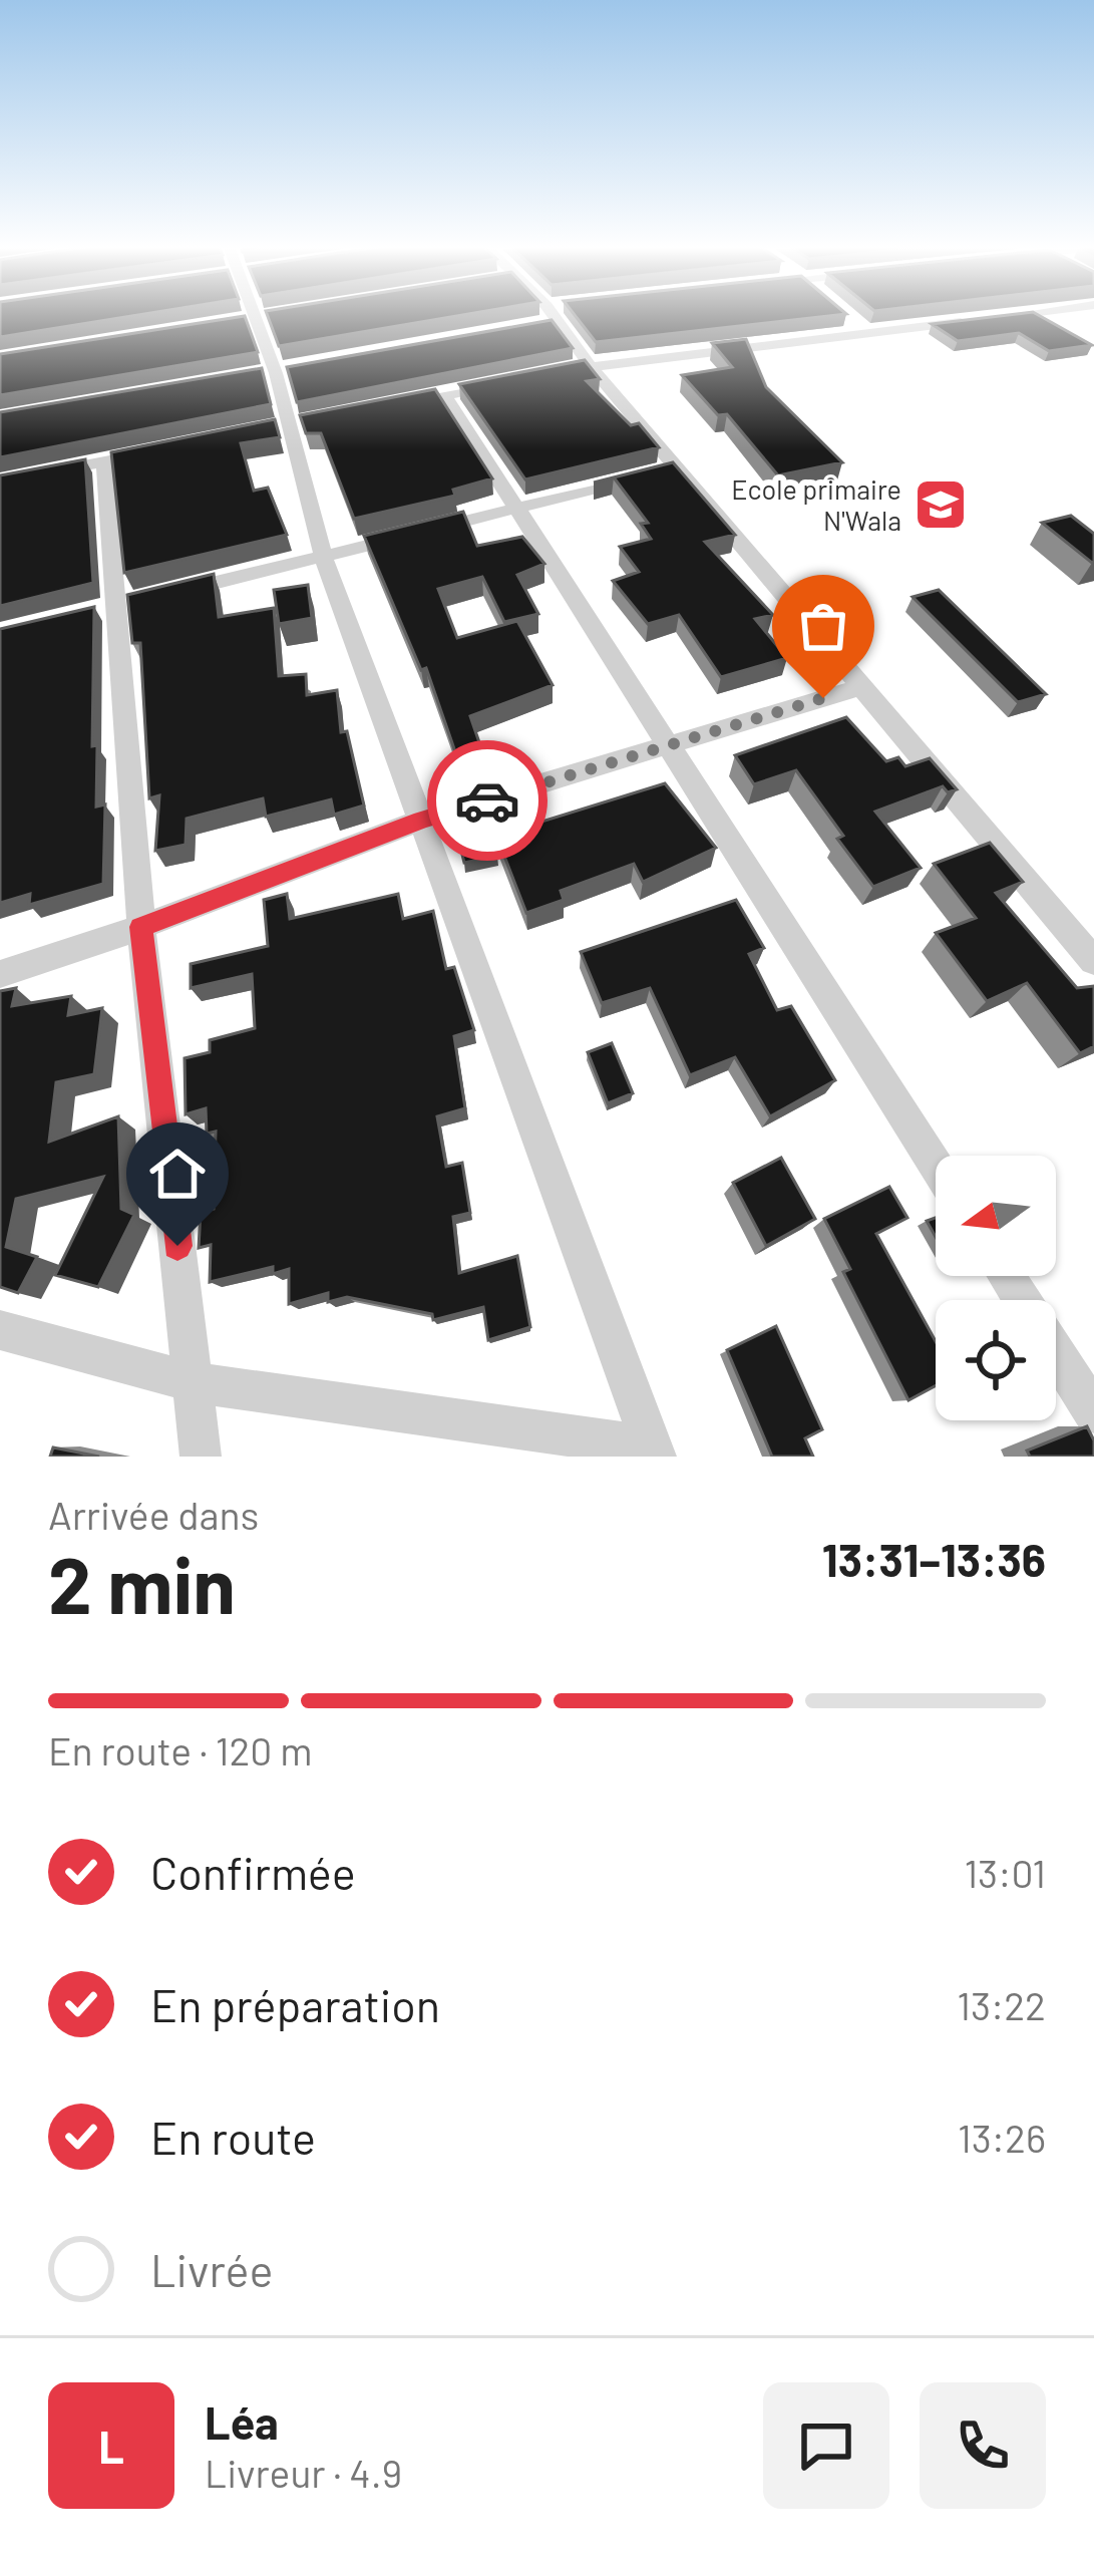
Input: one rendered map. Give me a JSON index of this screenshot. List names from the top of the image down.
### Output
{
  "places": {
    "school or university": ["Ecole primaire N'Wala"]
  },
  "north": "left",
  "page": {
    "heading": ["2 min", "Arrivée dans", "13:31–13:36"],
    "panel": ["Léa", "Livreur · 4.9"],
    "bar": "En route · 120 m",
    "list": [
      ["Confirmée", "13:01"],
      ["En préparation", "13:22"],
      ["En route", "13:26"],
      "Livrée"
    ],
    "round": "L"
  }
}
